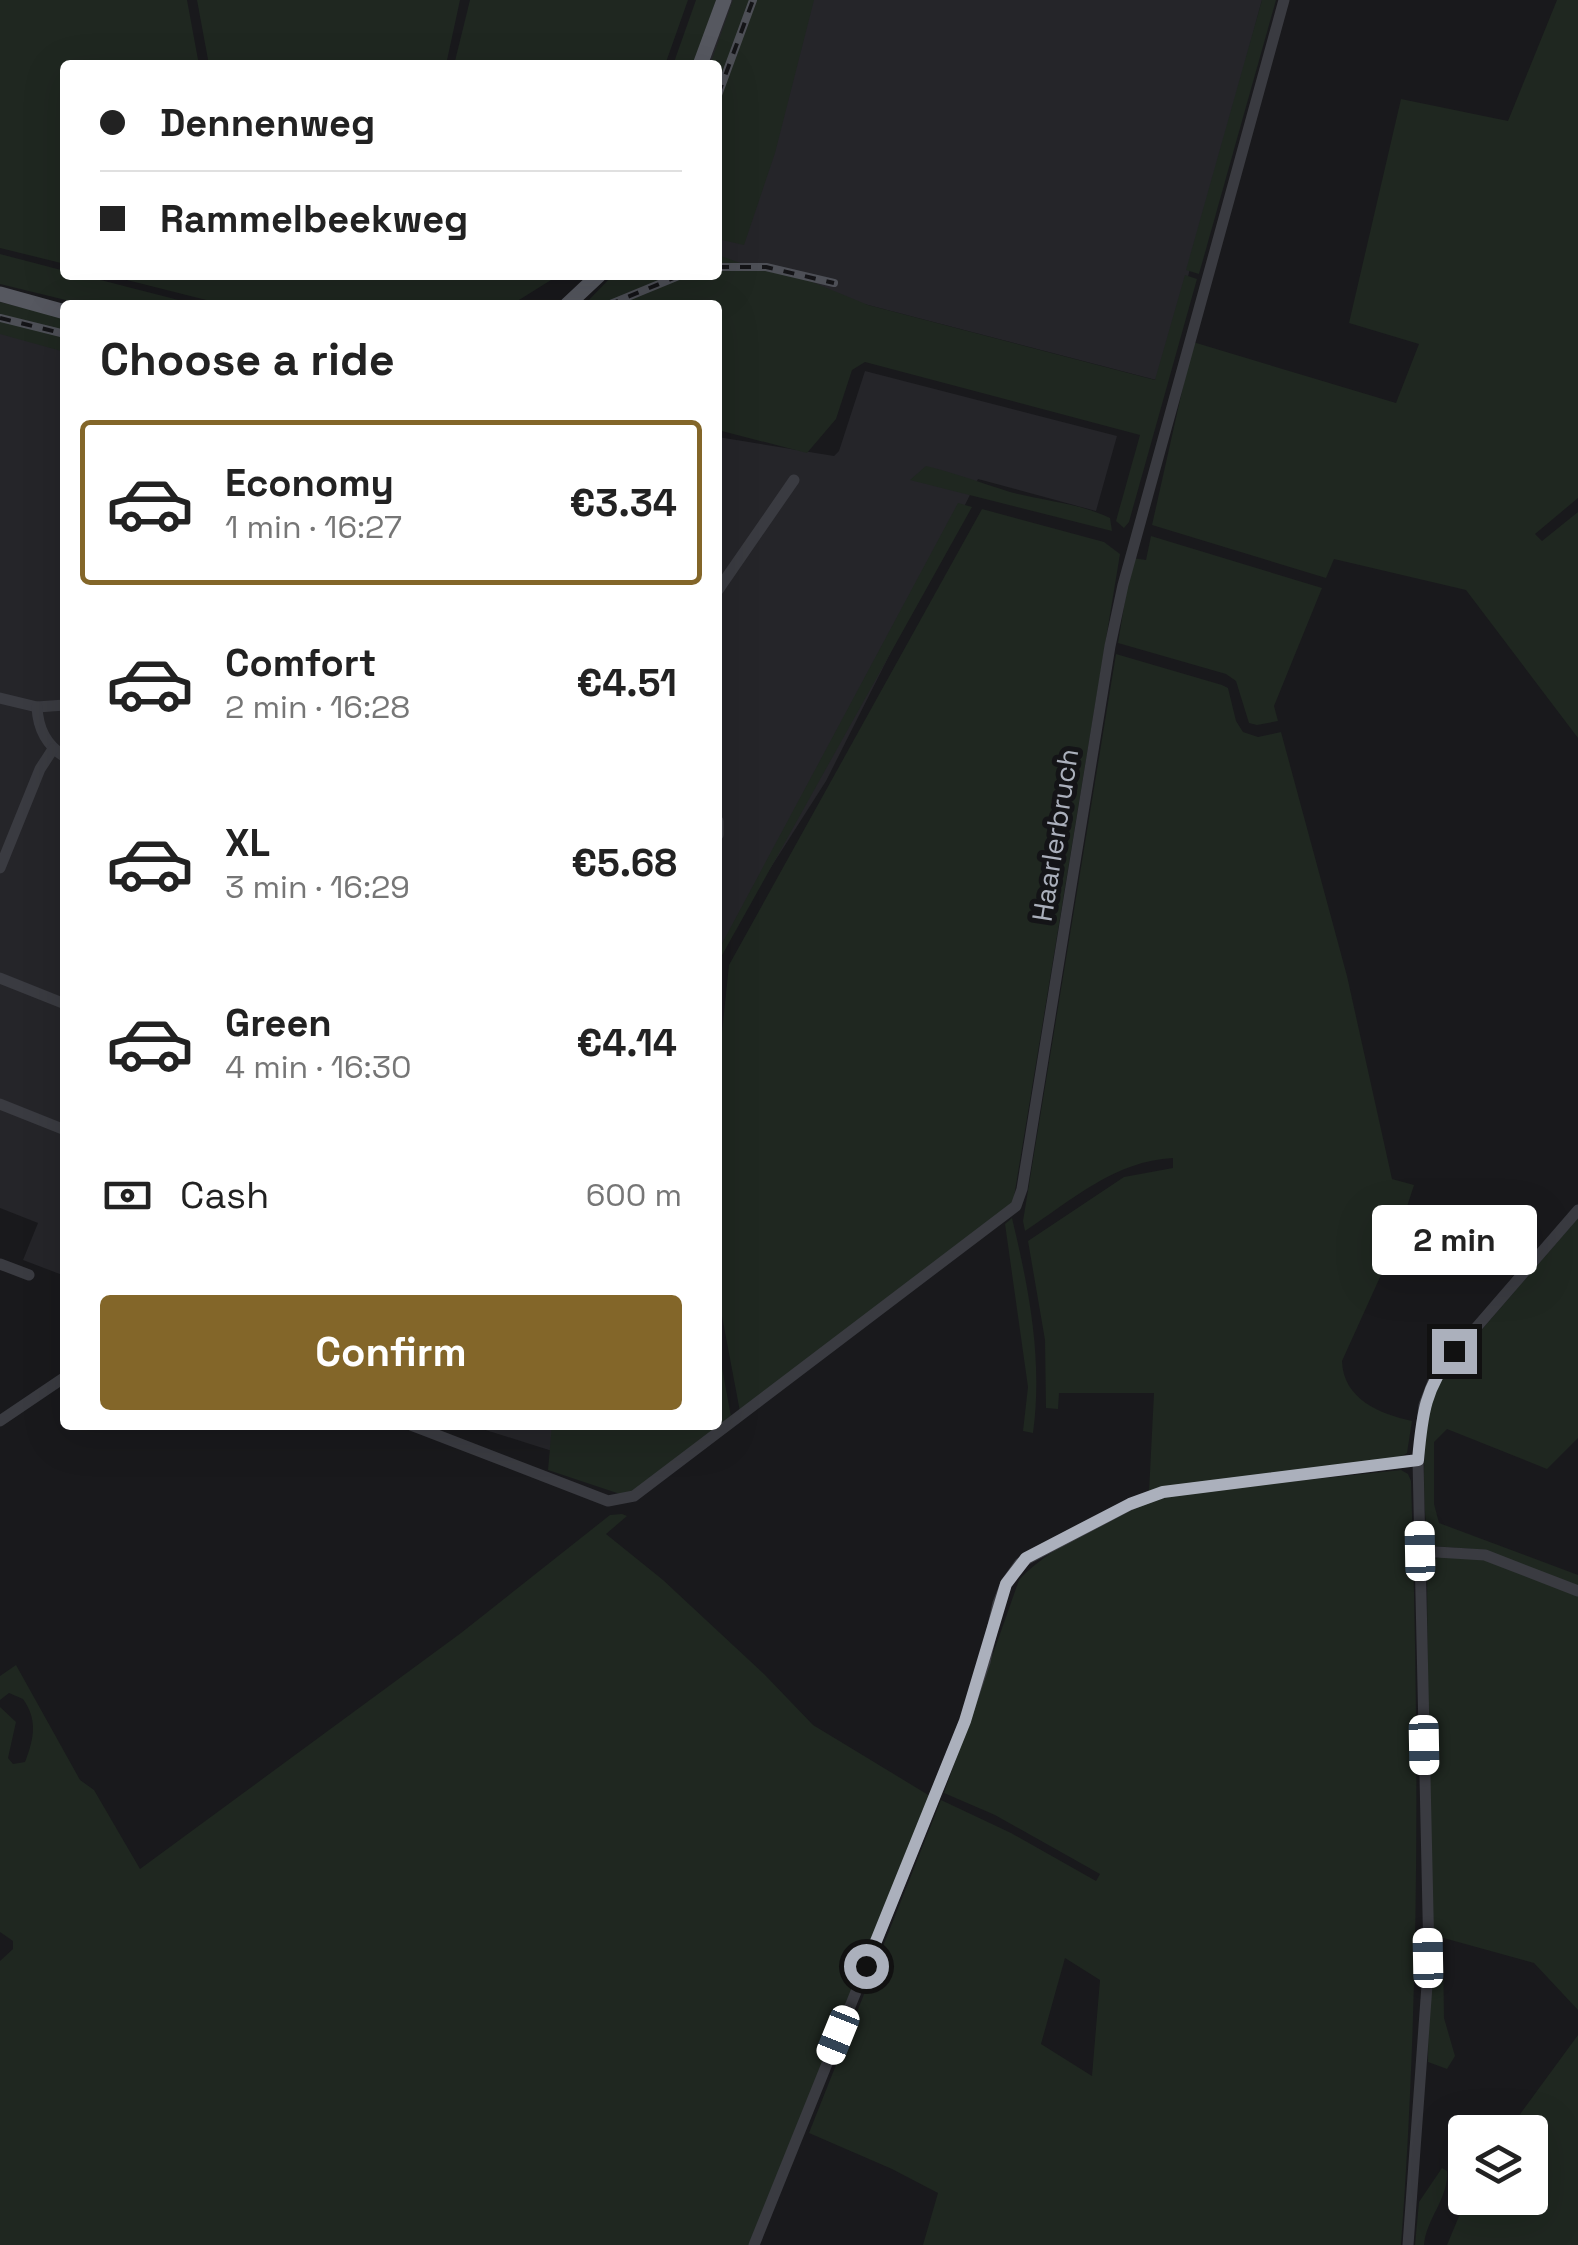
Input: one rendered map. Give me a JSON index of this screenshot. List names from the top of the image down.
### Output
{
  "streets": {
    "street": ["Haarlerbruch"]
  },
  "page": {
    "banner": ["Dennenweg", "Rammelbeekweg"],
    "heading": "Choose a ride",
    "list": [
      {
        "name": "Economy",
        "note": "1 min · 16:27",
        "value": "€3.34"
      },
      {
        "name": "Comfort",
        "note": "2 min · 16:28",
        "value": "€4.51"
      },
      {
        "name": "XL",
        "note": "3 min · 16:29",
        "value": "€5.68"
      },
      {
        "name": "Green",
        "note": "4 min · 16:30",
        "value": "€4.14"
      }
    ],
    "pay": ["Cash", "600 m"],
    "bubble": "2 min",
    "buttons": "Confirm"
  }
}
